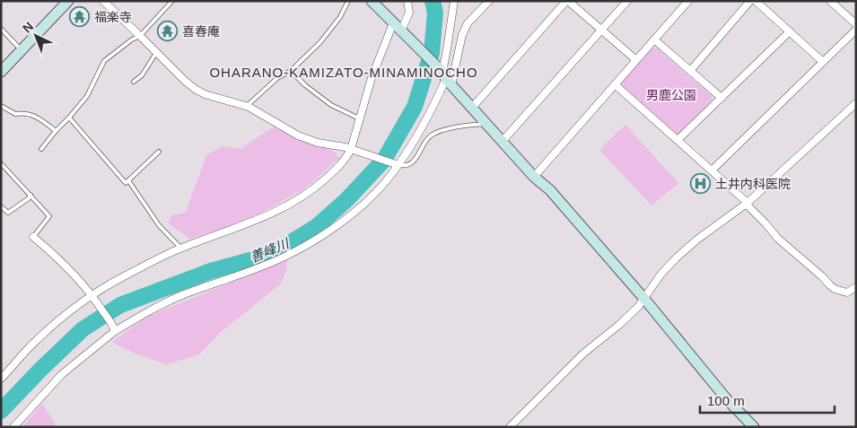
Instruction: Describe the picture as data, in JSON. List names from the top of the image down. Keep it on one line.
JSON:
{"districts":["OHARANO-KAMIZATO-MINAMINOCHO"],"water":["善峰川"],"parks":["男鹿公園"],"places":{"temple":["福楽寺","喜春庵"],"hospital":["土井内科医院"]},"scale_bar":"100 m","north":"top left"}
